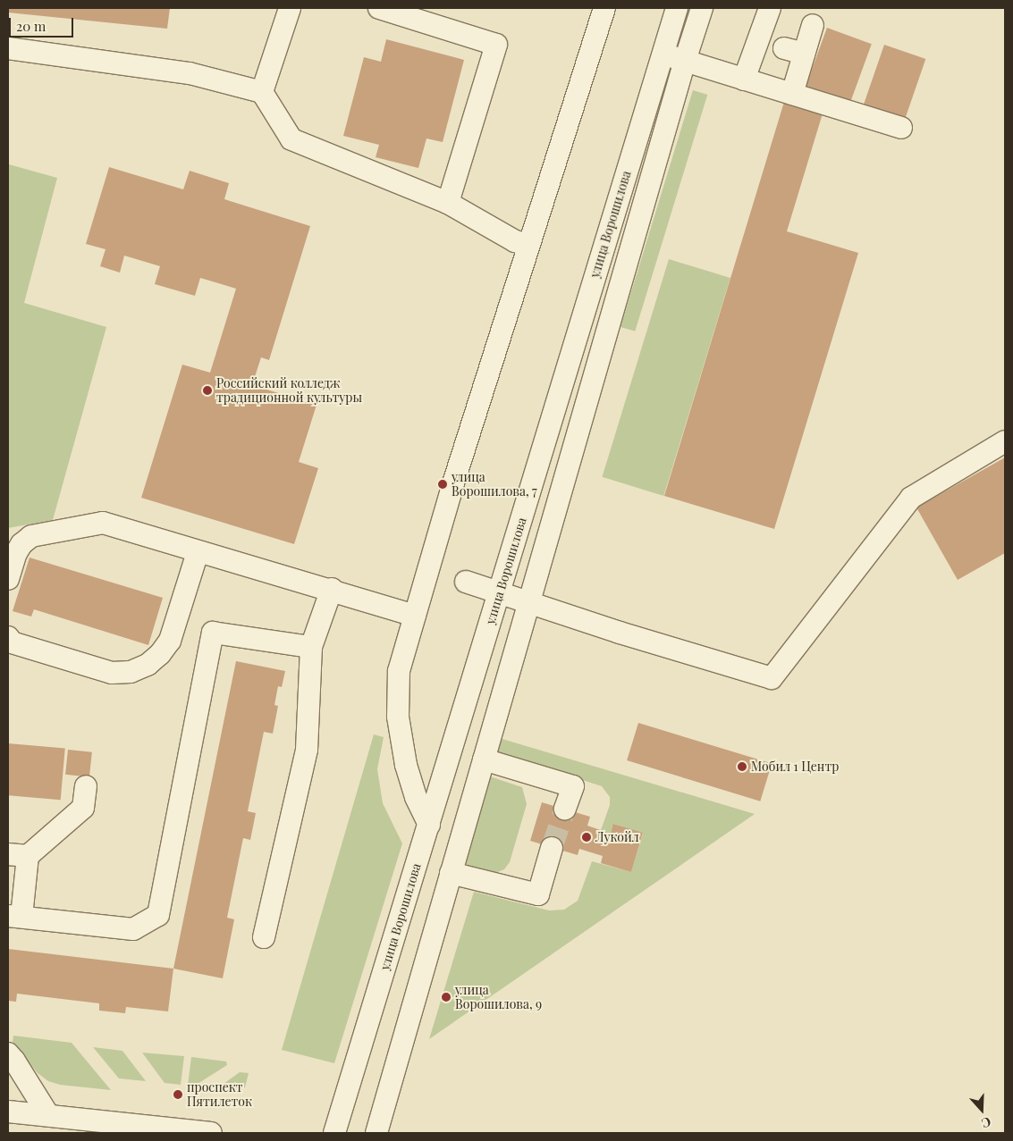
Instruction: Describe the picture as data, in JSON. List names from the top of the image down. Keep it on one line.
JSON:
{"streets":{"street":["улица Ворошилова"]},"places":["Российский колледж традиционной культуры","улица Ворошилова, 7","Мобил 1 Центр","Лукойл","улица Ворошилова, 9","проспект Пятилеток"],"scale_bar":"20 m","north":"bottom"}
